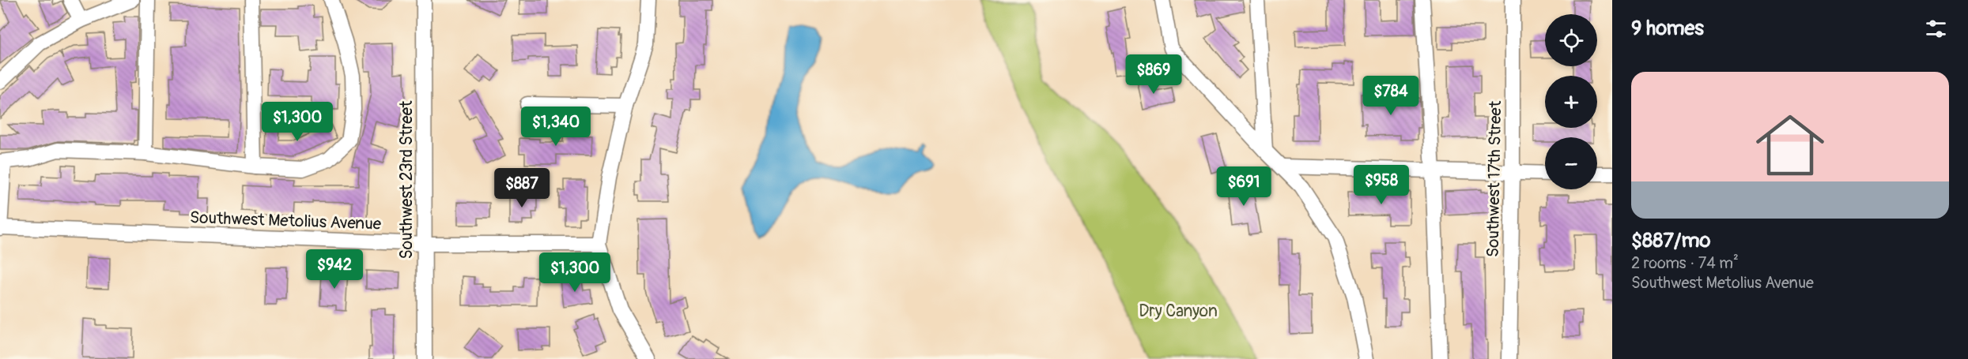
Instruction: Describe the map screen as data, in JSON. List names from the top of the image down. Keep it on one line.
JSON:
{"streets":{"street":["Southwest 17th Street","Southwest 23rd Street","Southwest Metolius Avenue"]},"crossings":[["Southwest 23rd Street","Southwest Metolius Avenue"]],"parks":["Dry Canyon"],"page":{"heading":"9 homes","map_buttons":["+","−"],"price":["$869","$784","$1,300","$1,340","$958","$691","$887","$942","$1,300"],"list":[{"name":"$887/mo","note":"2 rooms · 74 m² · Southwest Metolius Avenue"}]}}
